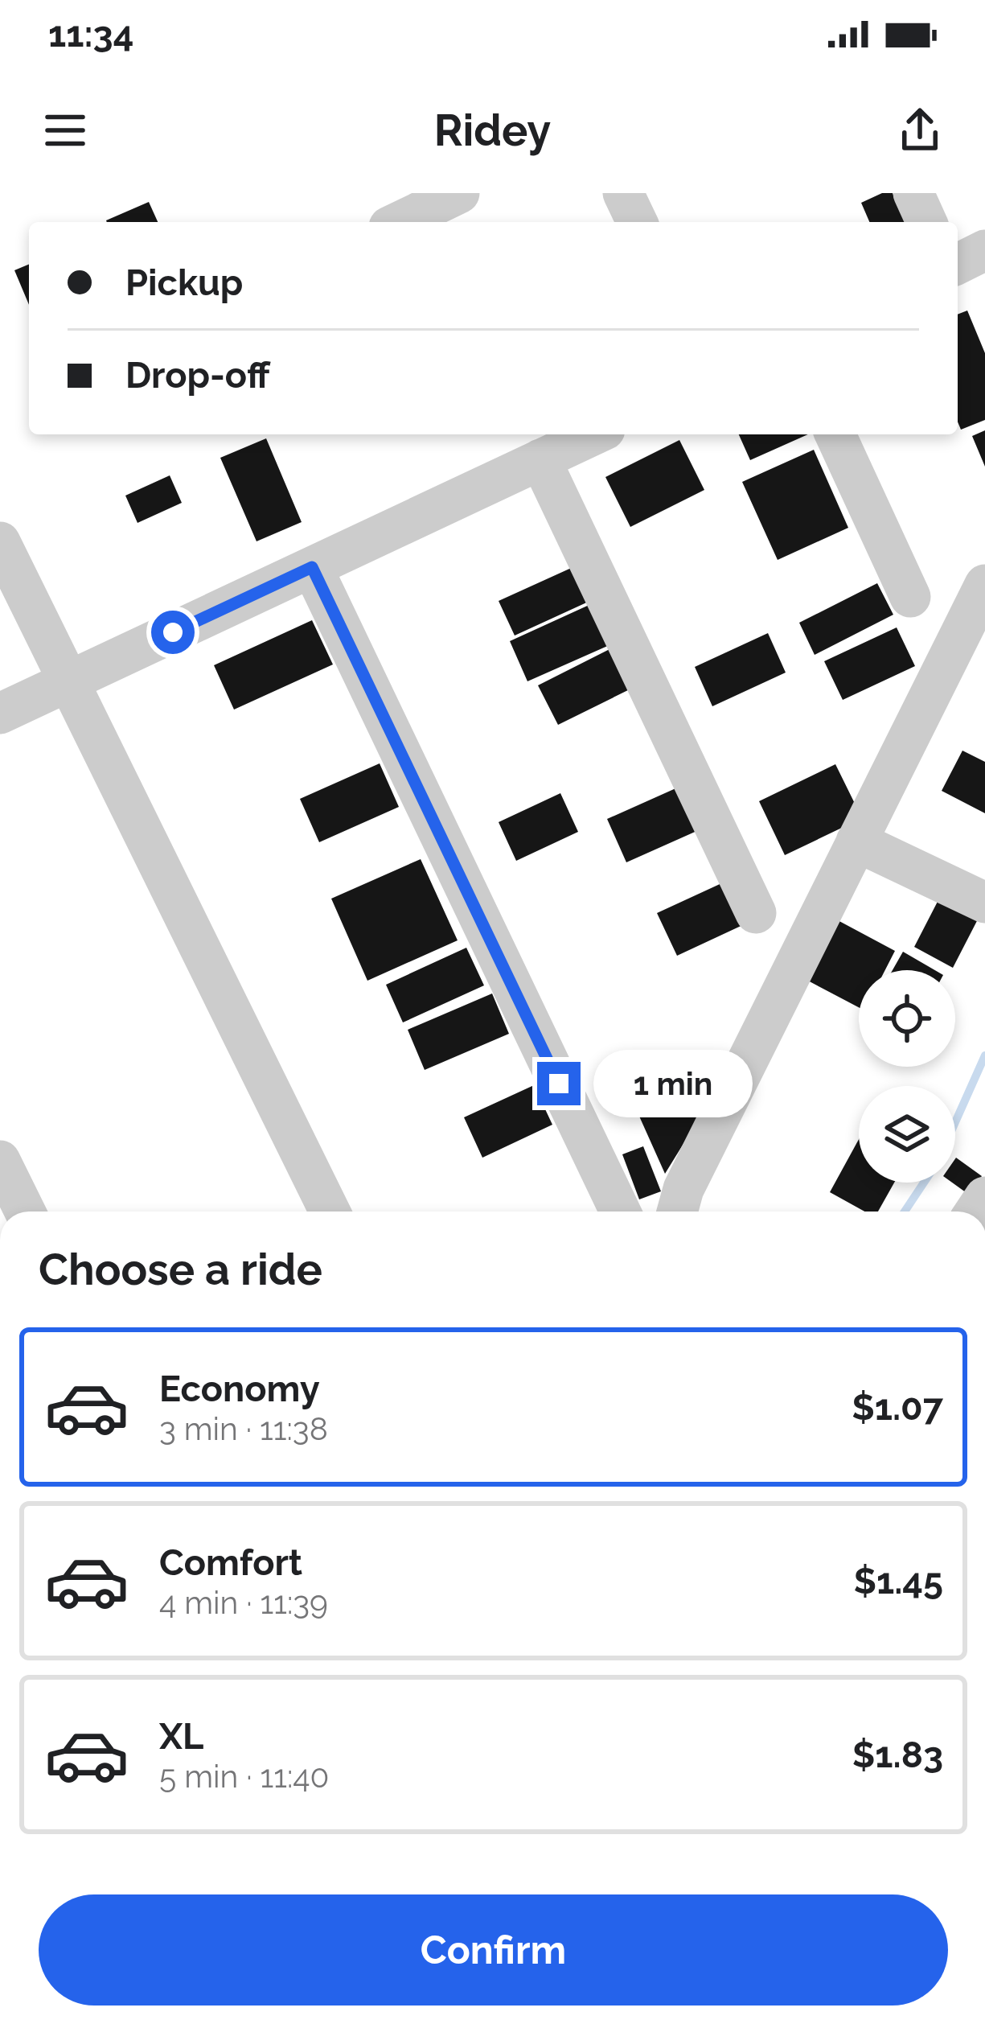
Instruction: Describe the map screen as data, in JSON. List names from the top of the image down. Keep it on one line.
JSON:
{"page":{"status":"11:34","header":"Ridey","banner":["Pickup","Drop-off"],"bubble":"1 min","heading":"Choose a ride","list":[{"name":"Economy","note":"3 min · 11:38","value":"$1.07"},{"name":"Comfort","note":"4 min · 11:39","value":"$1.45"},{"name":"XL","note":"5 min · 11:40","value":"$1.83"}],"buttons":"Confirm"}}
